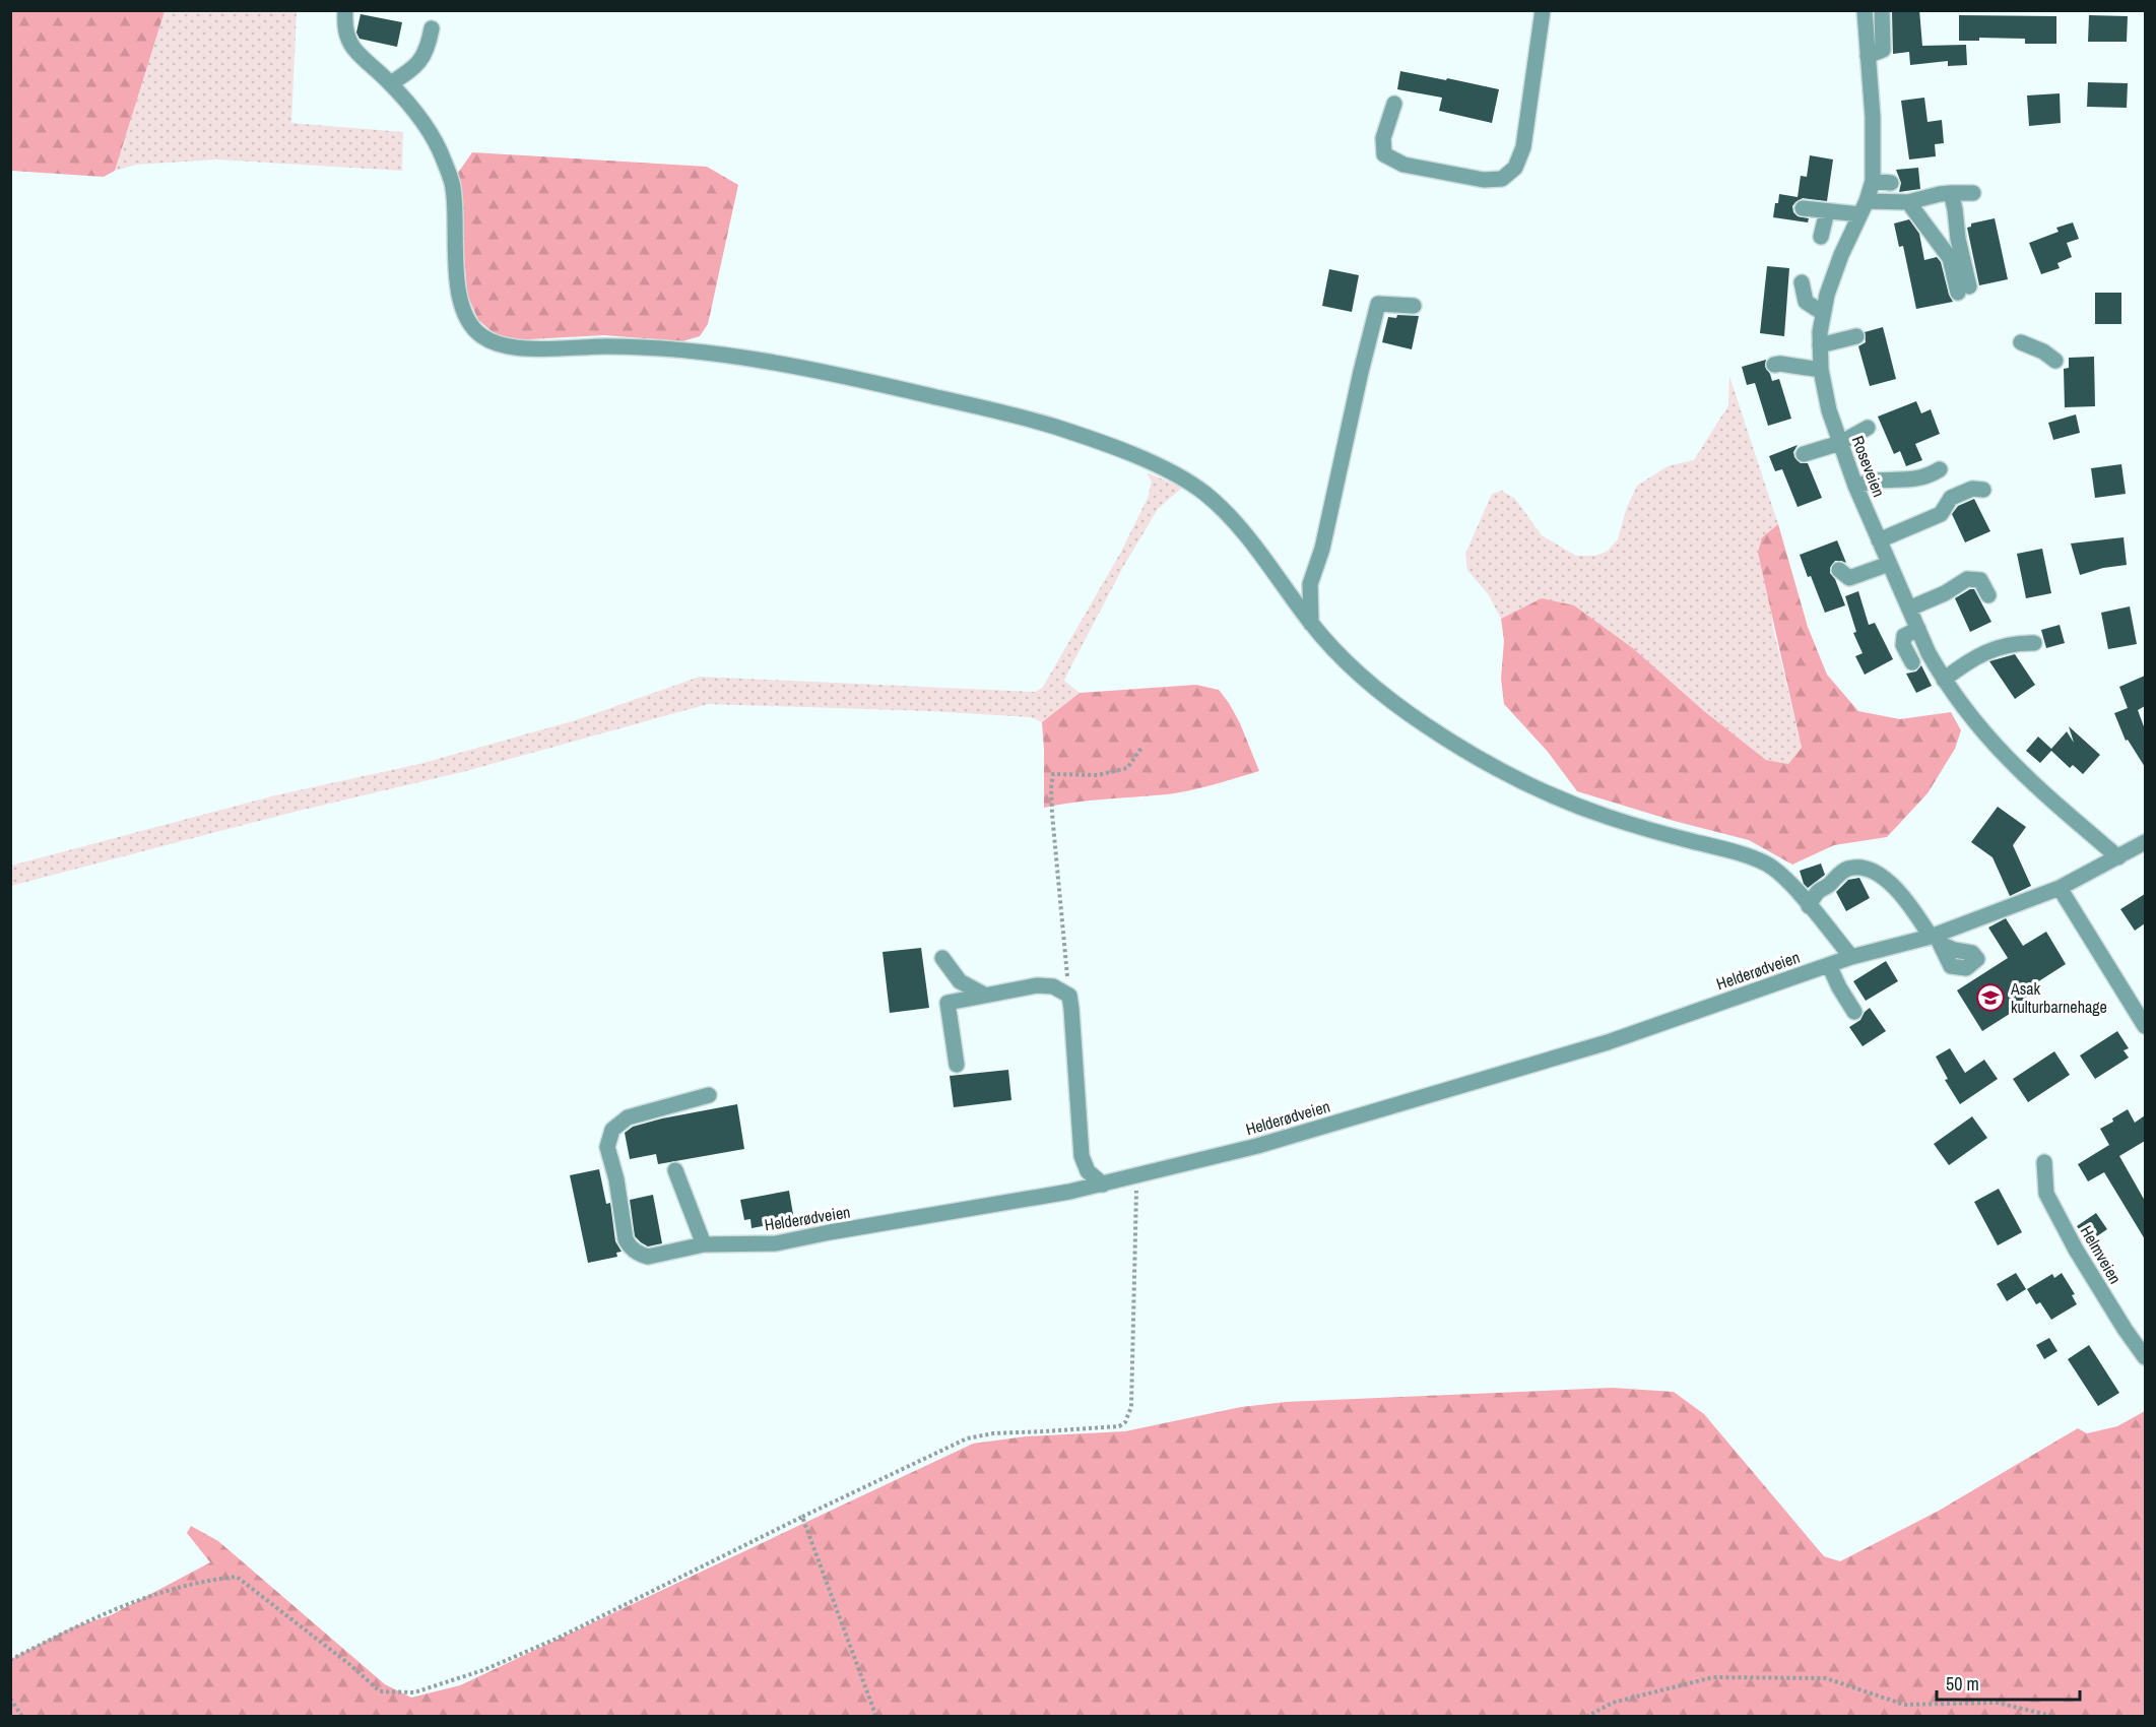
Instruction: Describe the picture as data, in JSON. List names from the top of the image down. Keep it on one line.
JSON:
{"streets":{"street":["Roseveien","Helderødveien","Helmveien"]},"crossings":[["Roseveien","Helderødveien"]],"places":{"school or university":["Asak kulturbarnehage"]},"scale_bar":"50 m"}
